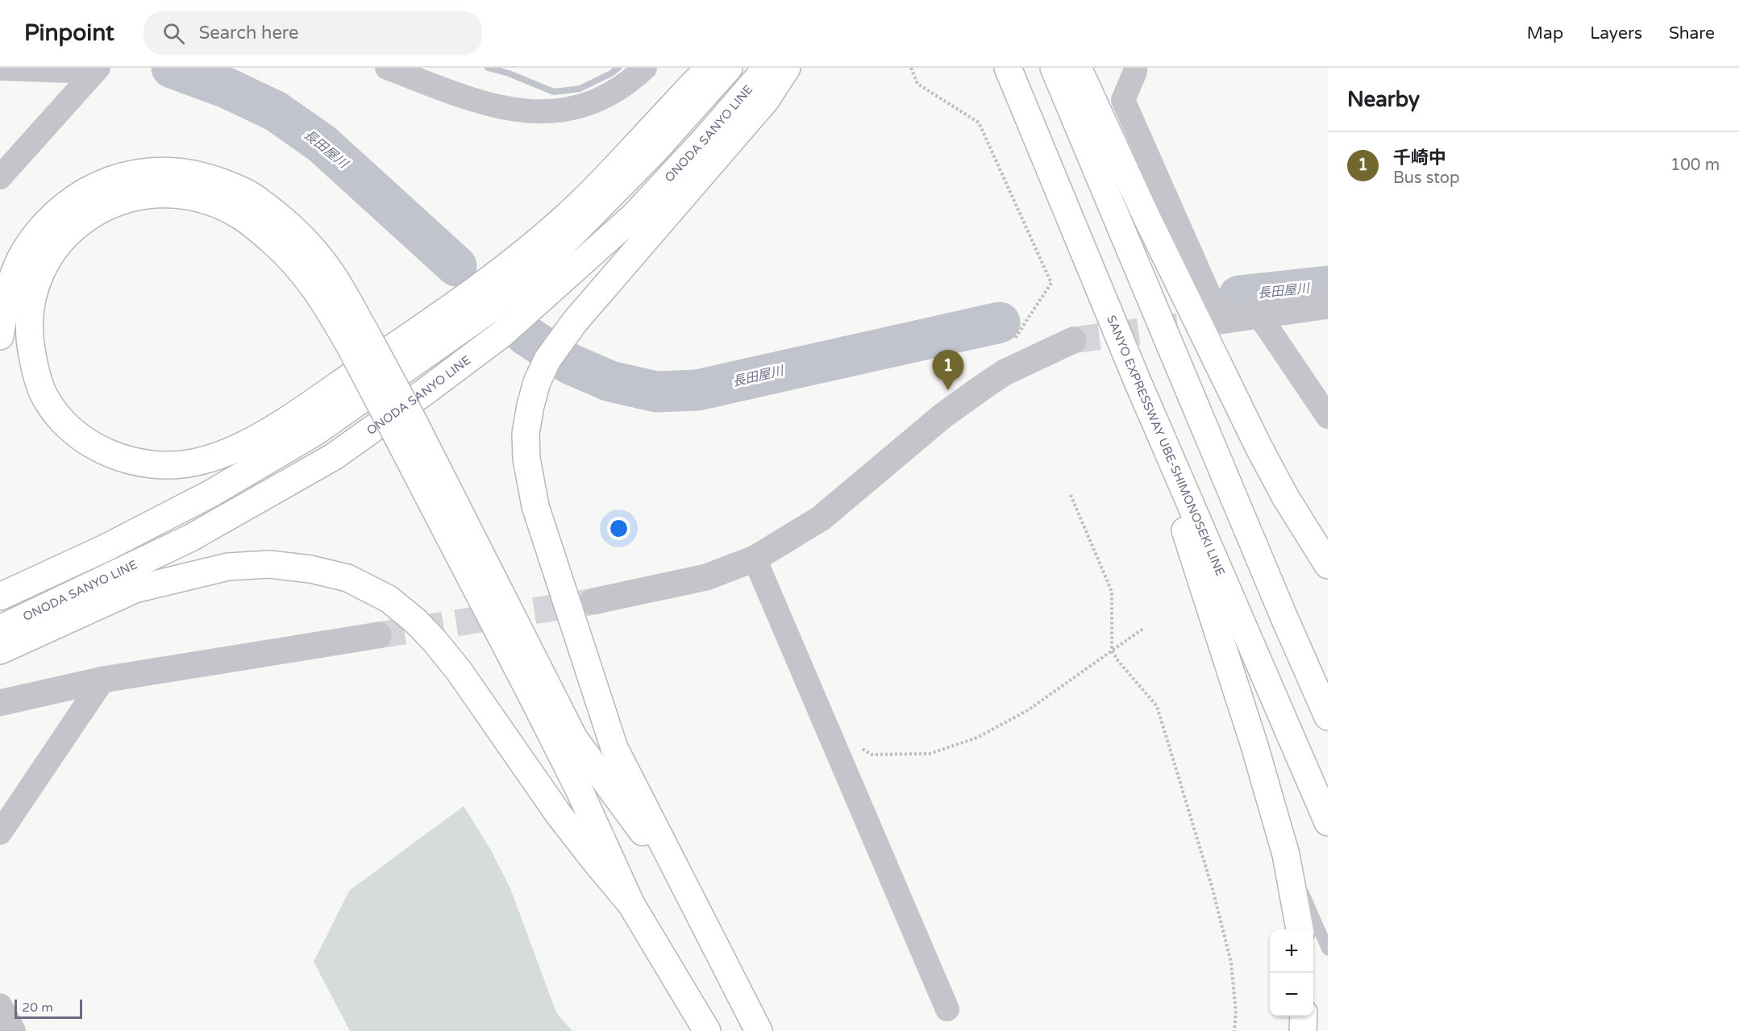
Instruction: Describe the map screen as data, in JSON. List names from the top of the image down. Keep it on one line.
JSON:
{"streets":{"main road":["ONODA SANYO LINE","SANYO EXPRESSWAY UBE-SHIMONOSEKI LINE"]},"water":["長田屋川"],"scale_bar":"20 m","page":{"header":"Pinpoint","search":"Search here","nav":["Map","Layers","Share"],"heading":"Nearby","list":[{"mark":"1","name":"千崎中","note":"Bus stop","value":"100 m"}],"pins":"1","map_buttons":["+","−"],"scale":"20 m"}}
